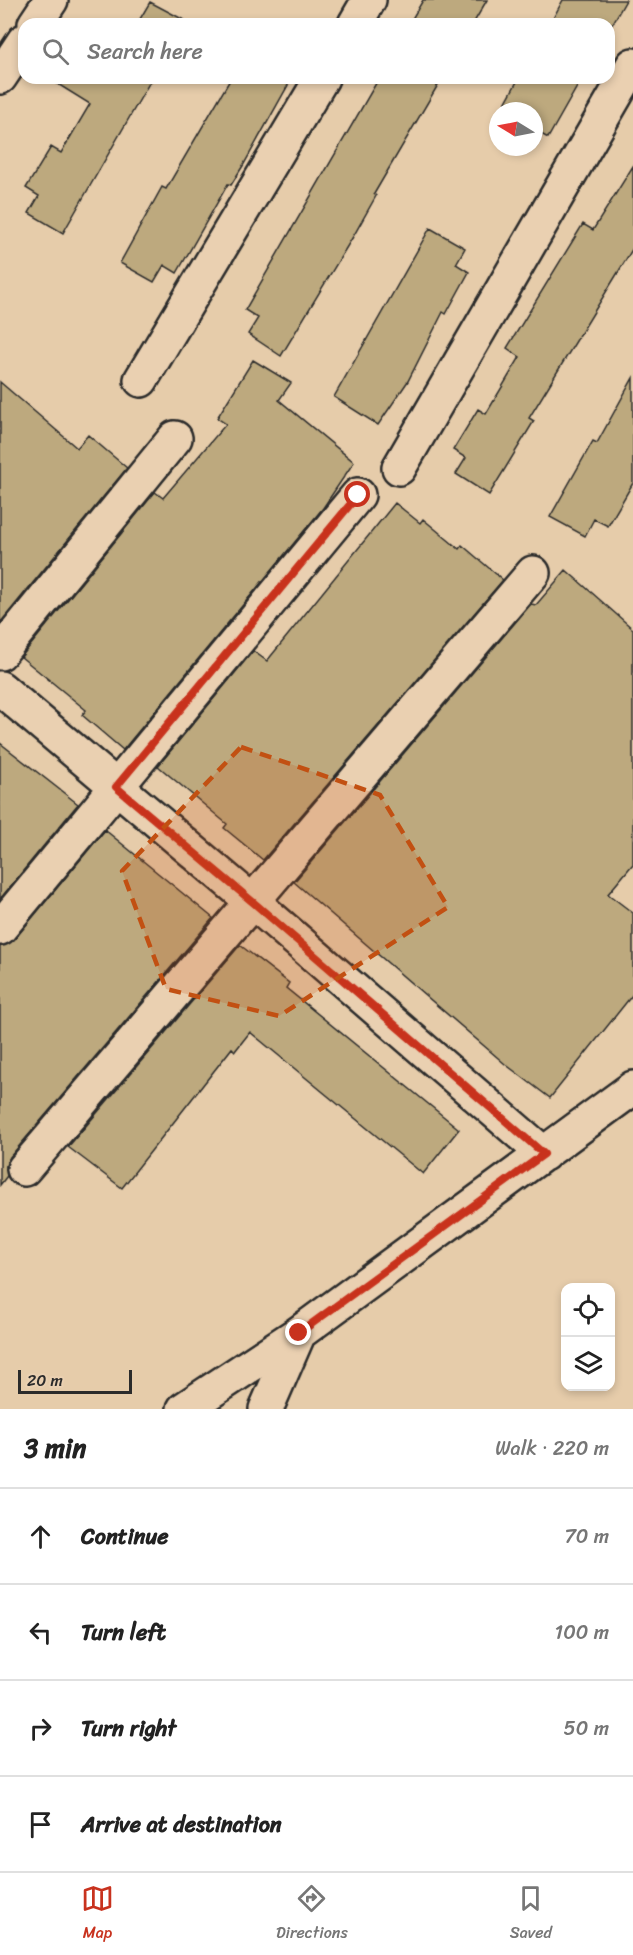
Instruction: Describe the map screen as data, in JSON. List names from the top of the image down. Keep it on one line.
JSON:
{"scale_bar":"20 m","north":"left","page":{"search":"Search here","scale":"20 m","heading":["3 min","Walk · 220 m"],"list":[["Continue","70 m"],["Turn left","100 m"],["Turn right","50 m"],"Arrive at destination"],"nav":["Map","Directions","Saved"]}}
